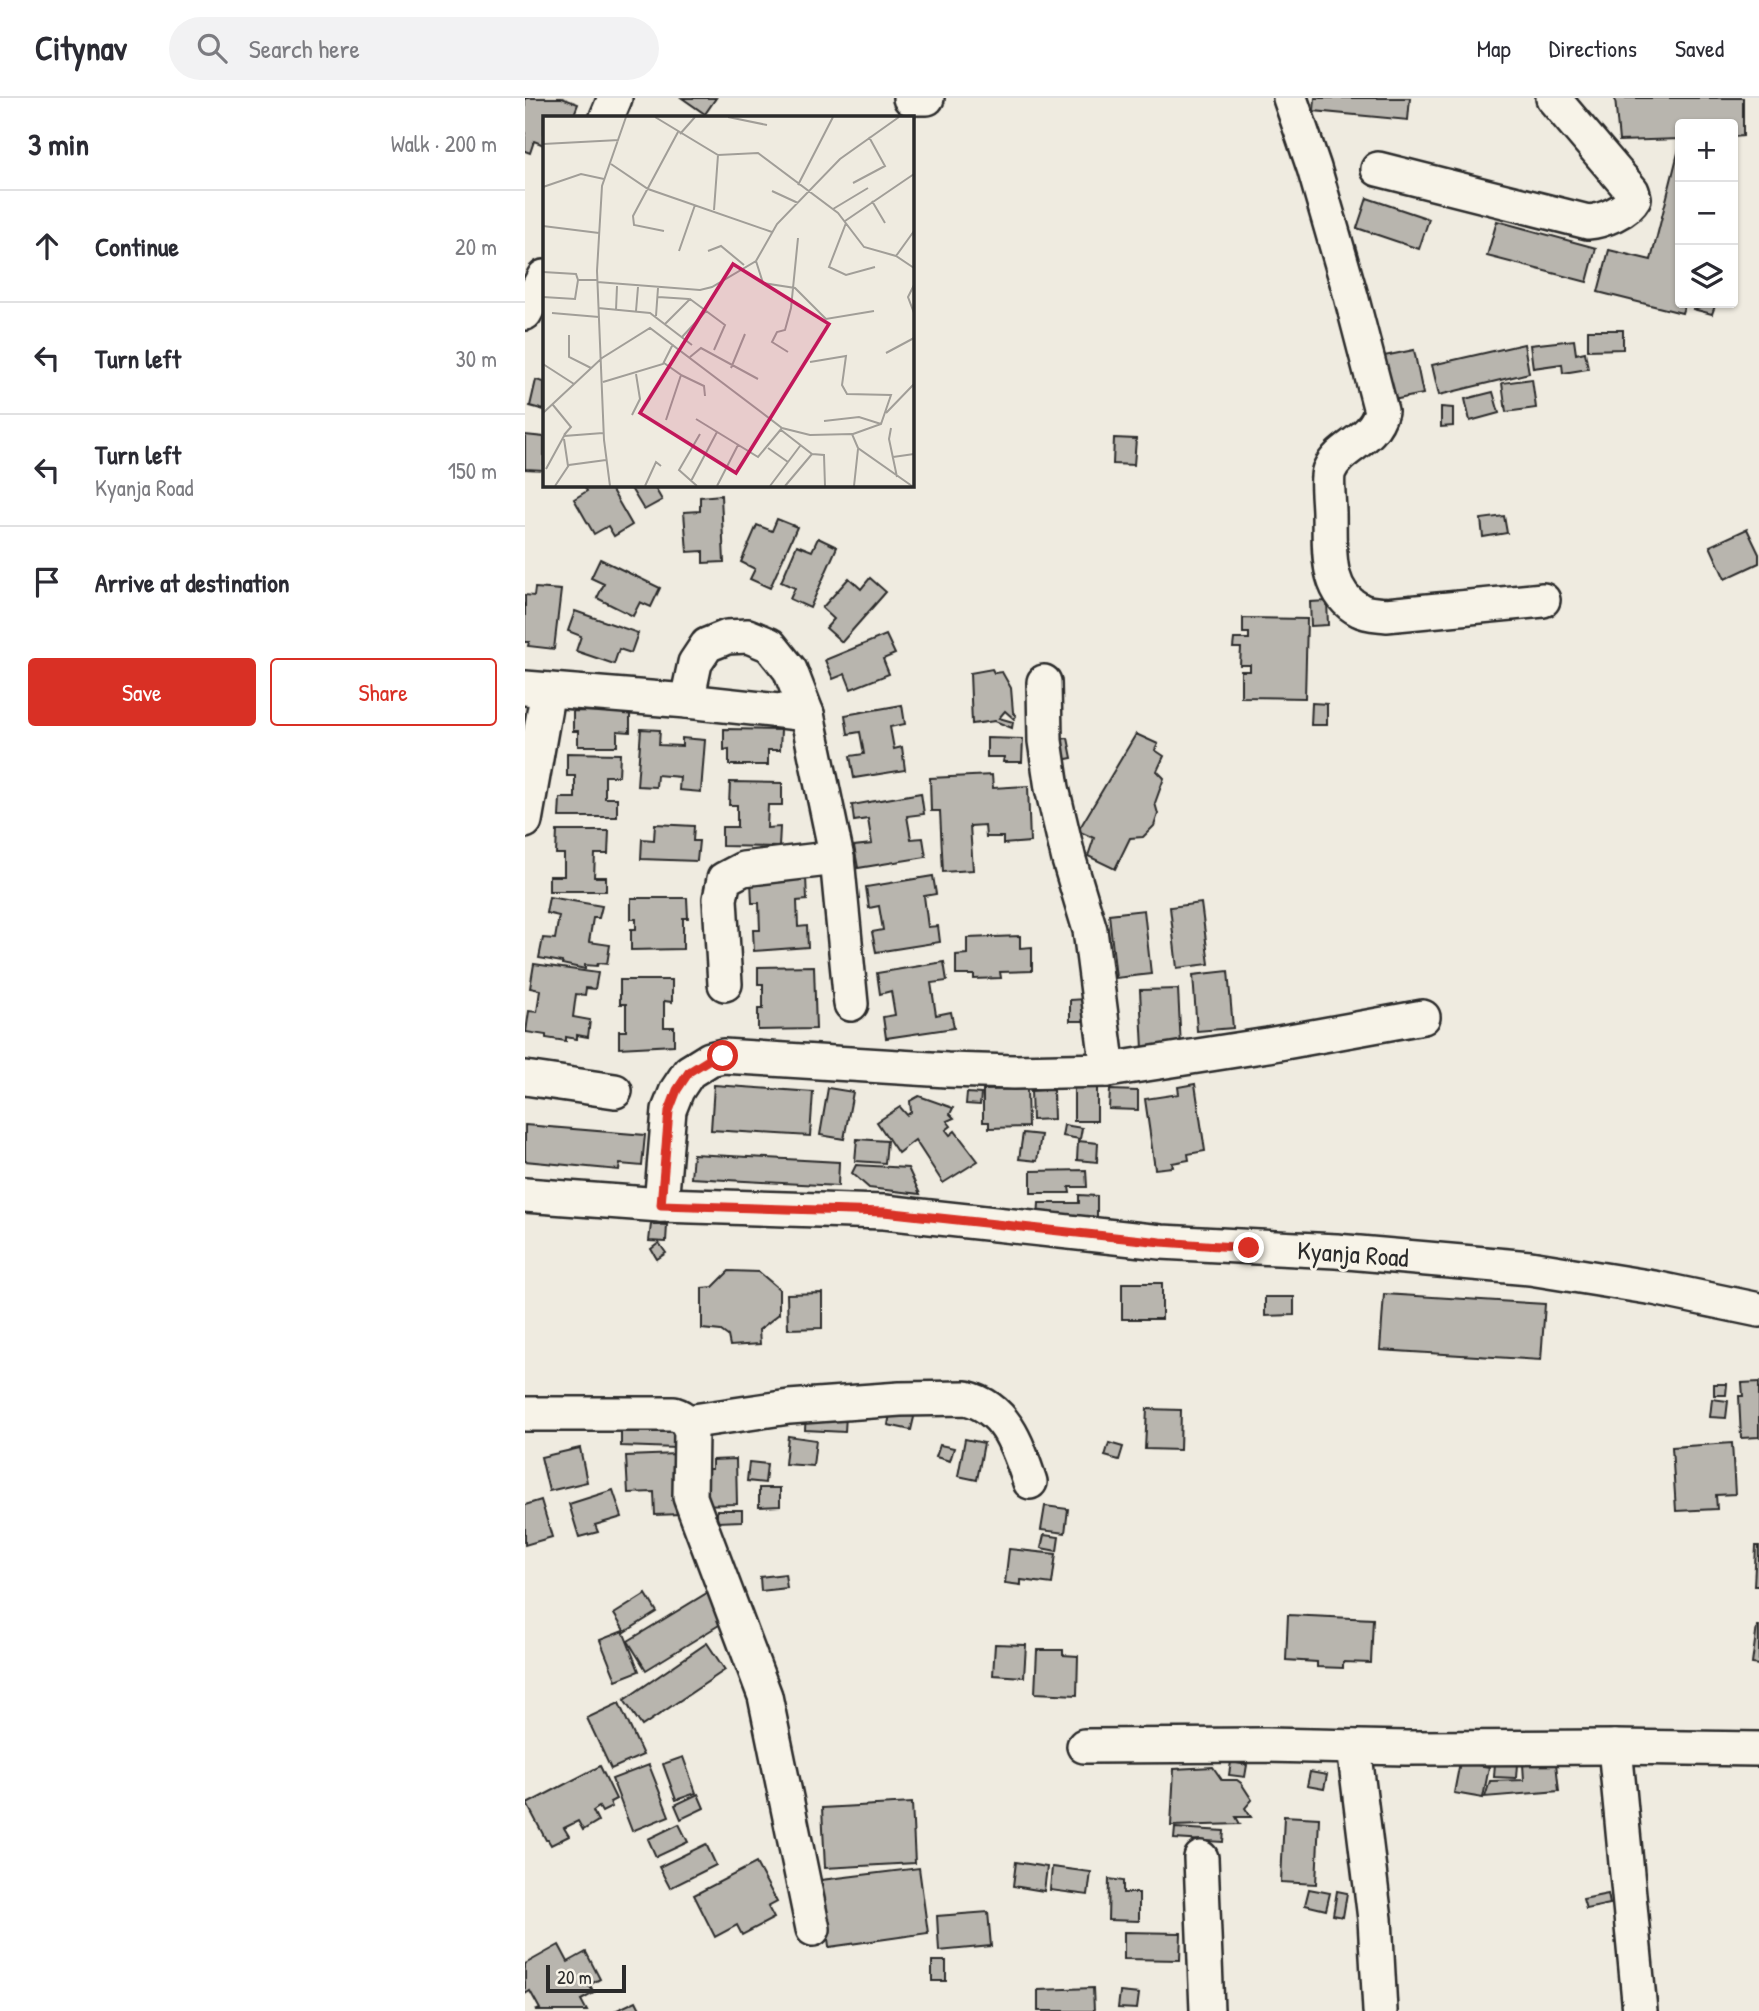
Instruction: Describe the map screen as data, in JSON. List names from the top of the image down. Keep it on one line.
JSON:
{"streets":{"street":["Kyanja Road"]},"scale_bar":"20 m","page":{"header":"Citynav","search":"Search here","nav":["Map","Directions","Saved"],"heading":["3 min","Walk · 200 m"],"map_buttons":["+","−"],"list":[["Continue","20 m"],["Turn left","30 m"],["Turn left","Kyanja Road","150 m"],"Arrive at destination"],"buttons":["Save","Share"],"scale":"20 m"}}
